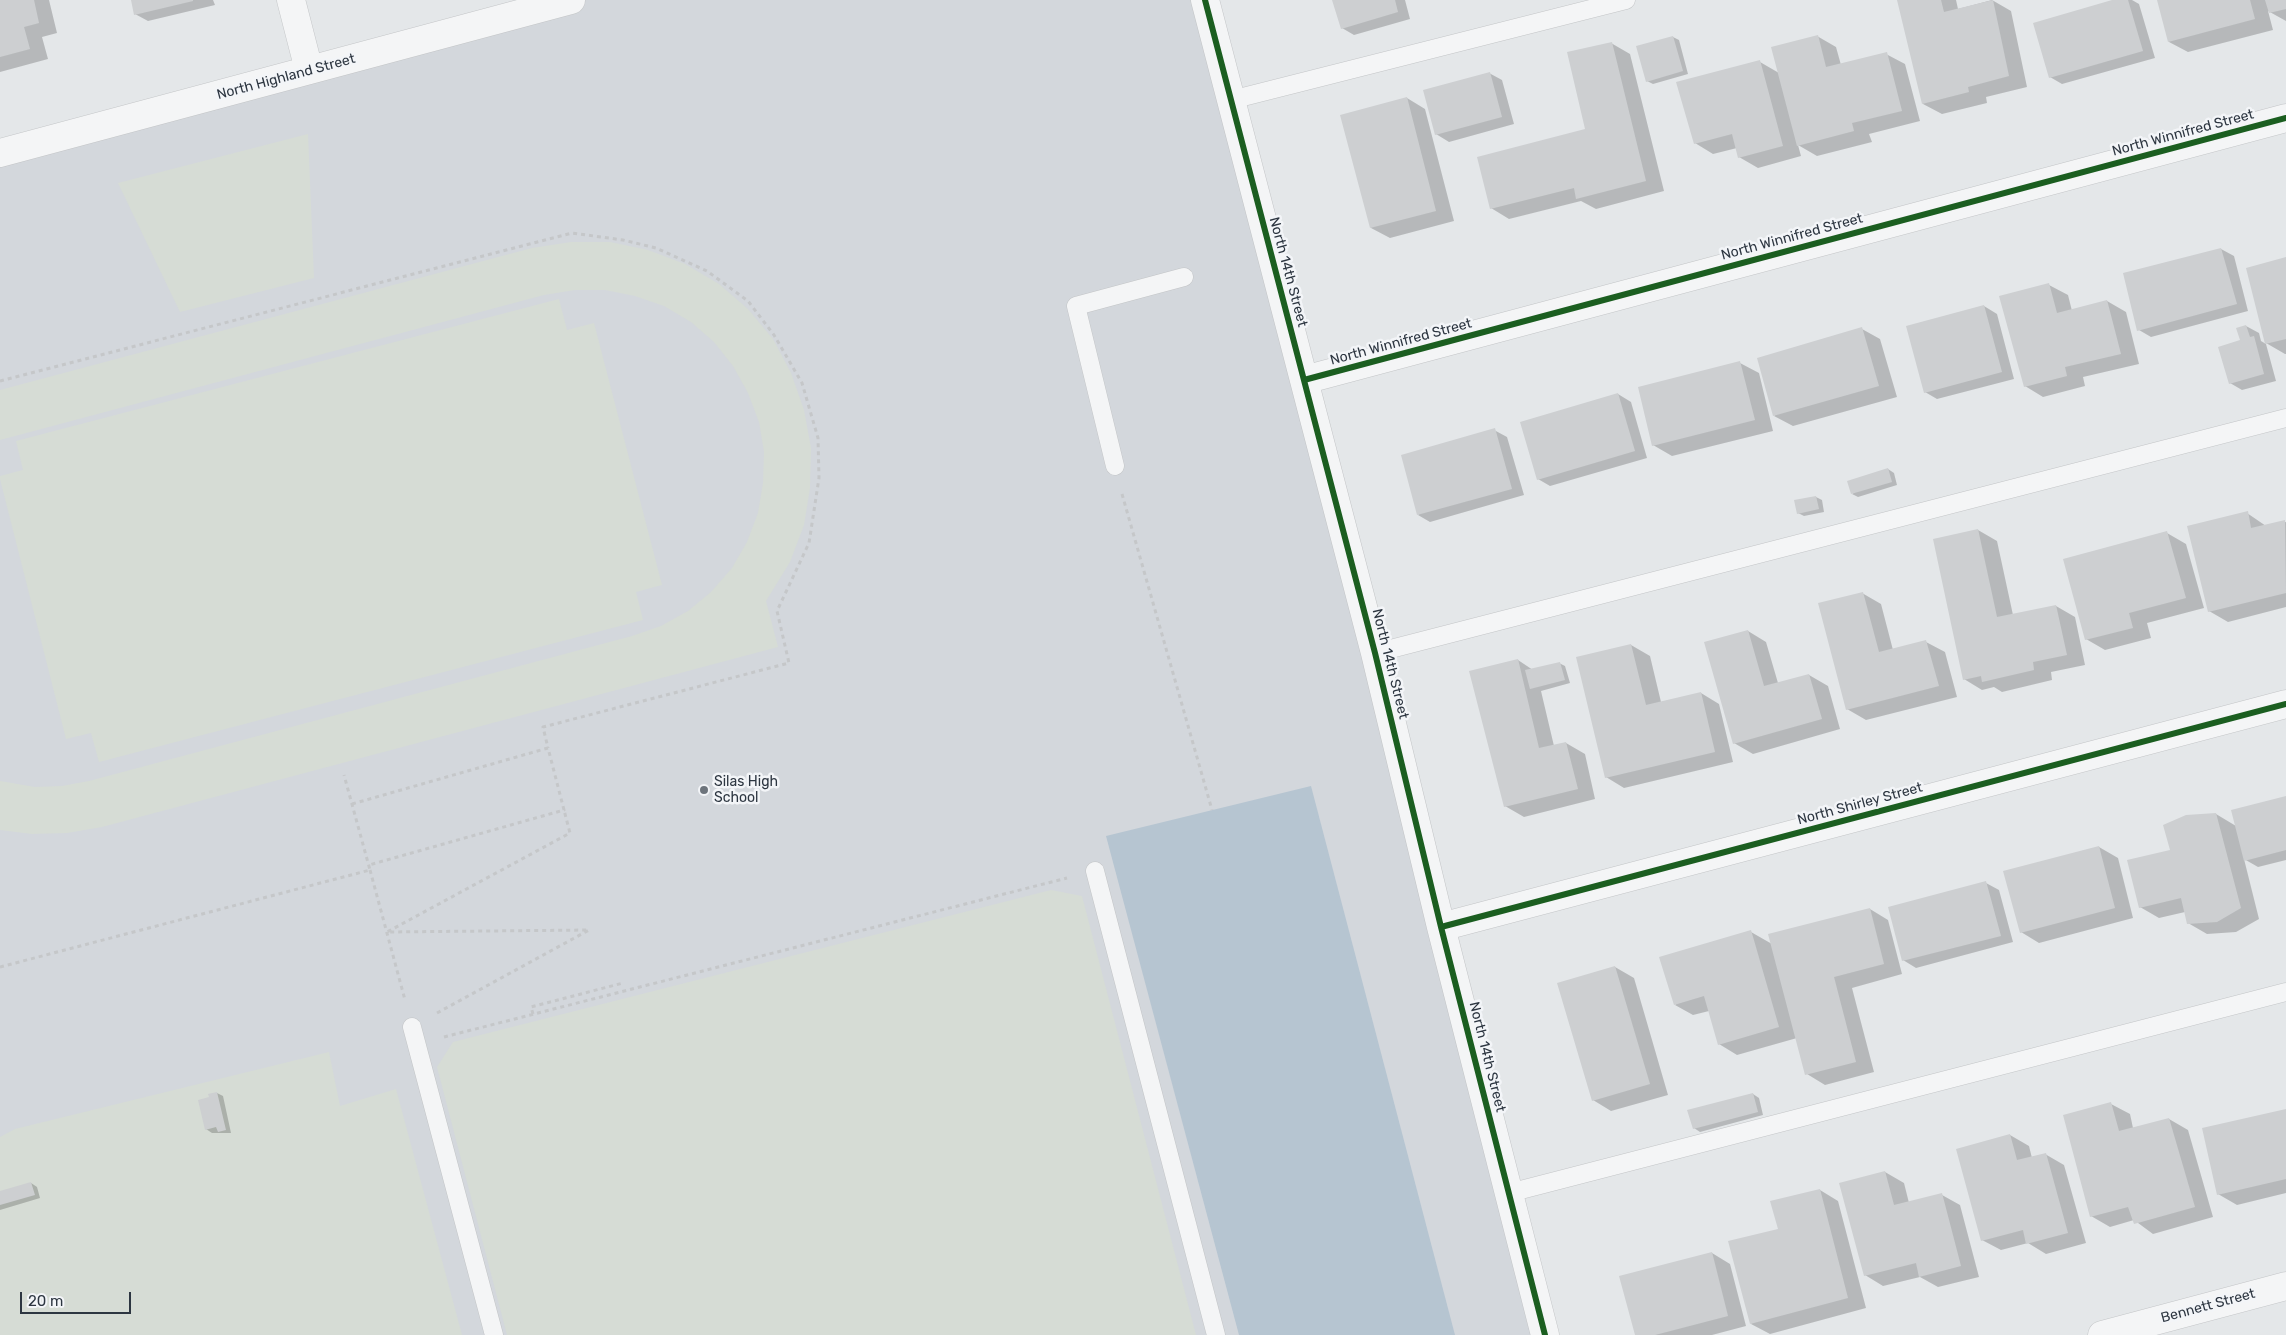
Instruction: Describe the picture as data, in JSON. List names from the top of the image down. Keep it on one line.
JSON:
{"streets":{"street":["North Highland Street","North Winnifred Street","North 14th Street","North Shirley Street","Bennett Street"]},"crossings":[["North Winnifred Street","North 14th Street"],["North 14th Street","North Shirley Street"]],"places":["Silas High School"],"scale_bar":"20 m"}
